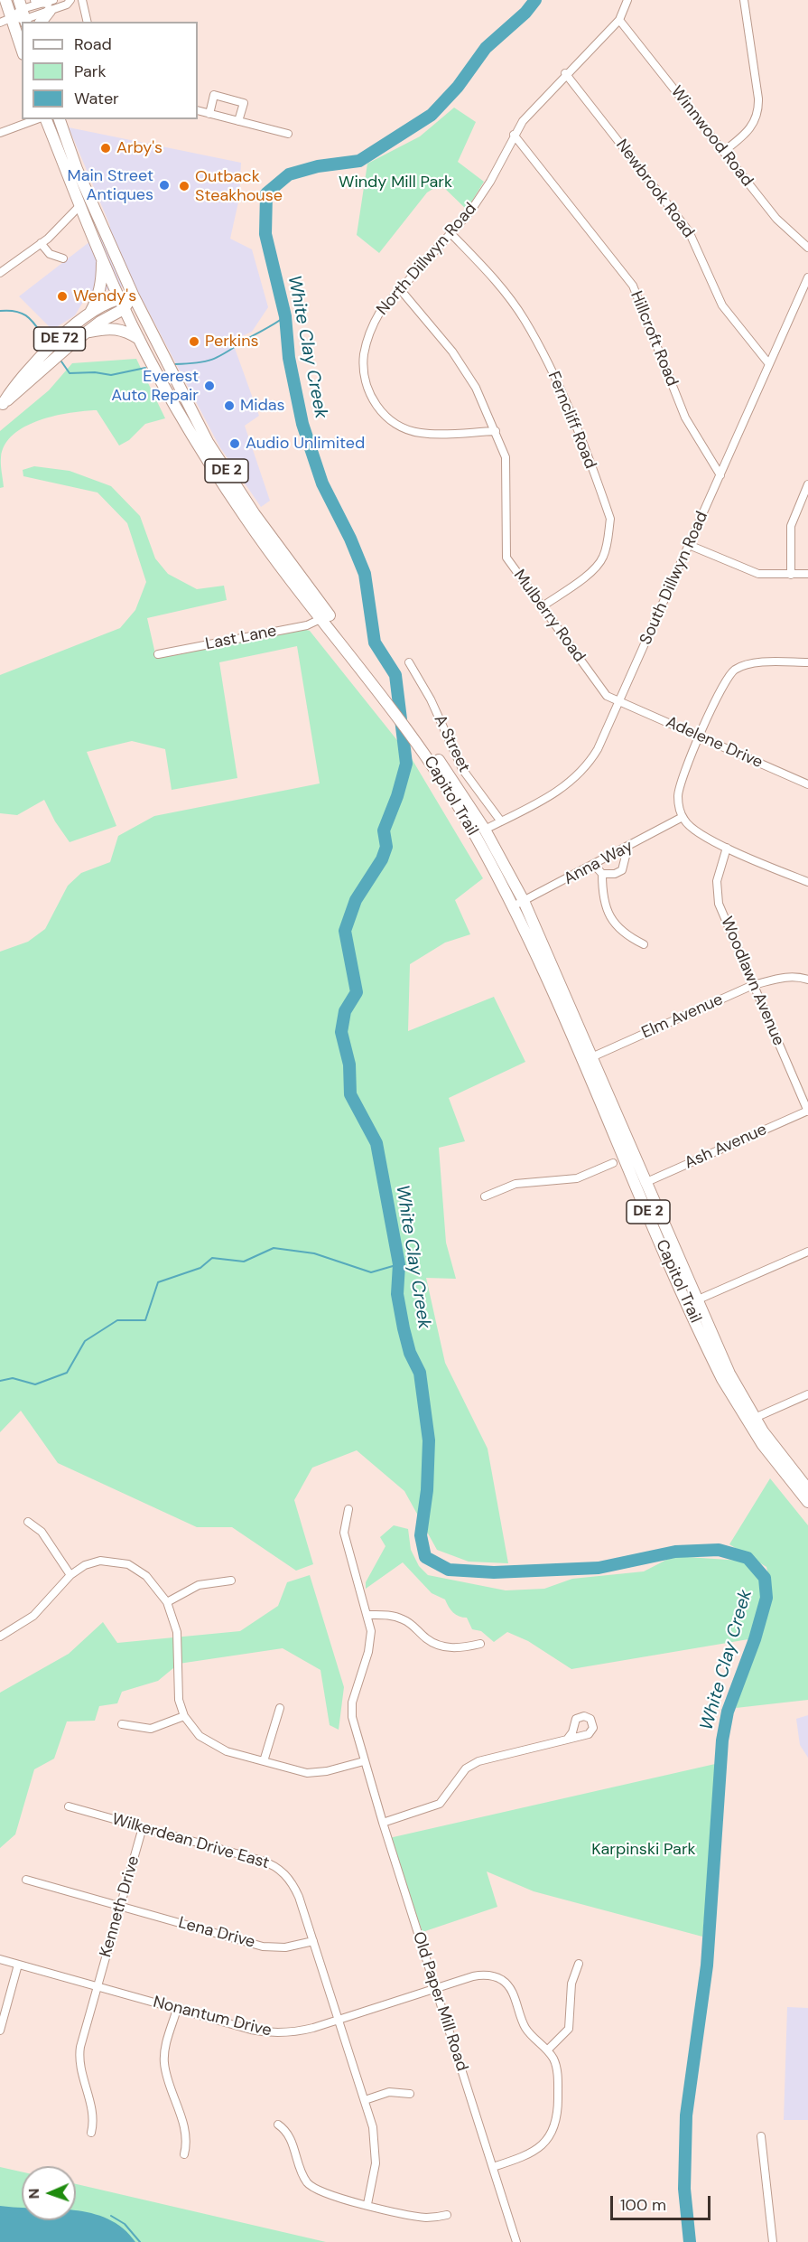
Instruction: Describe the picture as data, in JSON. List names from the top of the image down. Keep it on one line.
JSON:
{"streets":{"main road":["DE 72","DE 2","Capitol Trail"],"street":["Winnwood Road","Newbrook Road","North Dillwyn Road","Hillcroft Road","Ferncliff Road","South Dillwyn Road","Mulberry Road","Last Lane","Adelene Drive","A Street","Anna Way","Woodlawn Avenue","Elm Avenue","Ash Avenue","Wilkerdean Drive East","Kenneth Drive","Lena Drive","Old Paper Mill Road","Nonantum Drive"]},"crossings":[["Winnwood Road","North Dillwyn Road"],["Newbrook Road","North Dillwyn Road"],["Newbrook Road","South Dillwyn Road"],["North Dillwyn Road","Hillcroft Road"],["North Dillwyn Road","Ferncliff Road"],["North Dillwyn Road","Mulberry Road"],["DE 72","Capitol Trail"],["Hillcroft Road","South Dillwyn Road"],["Ferncliff Road","Mulberry Road"],["South Dillwyn Road","Mulberry Road"],["South Dillwyn Road","Adelene Drive"],["South Dillwyn Road","A Street"],["South Dillwyn Road","Capitol Trail"],["Mulberry Road","Adelene Drive"],["Last Lane","Capitol Trail"],["Capitol Trail","Anna Way"],["Capitol Trail","Elm Avenue"],["Capitol Trail","Ash Avenue"],["Woodlawn Avenue","Elm Avenue"],["Woodlawn Avenue","Ash Avenue"],["Wilkerdean Drive East","Kenneth Drive"],["Wilkerdean Drive East","Lena Drive"],["Wilkerdean Drive East","Nonantum Drive"],["Kenneth Drive","Lena Drive"],["Kenneth Drive","Nonantum Drive"],["Old Paper Mill Road","Nonantum Drive"]],"water":["White Clay Creek"],"parks":["Windy Mill Park","Karpinski Park"],"places":["Arby's","Main Street Antiques","Outback Steakhouse","Wendy's","Perkins","Everest Auto Repair","Midas","Audio Unlimited"],"legend":["Road","Park","Water"],"scale_bar":"100 m","north":"left"}
